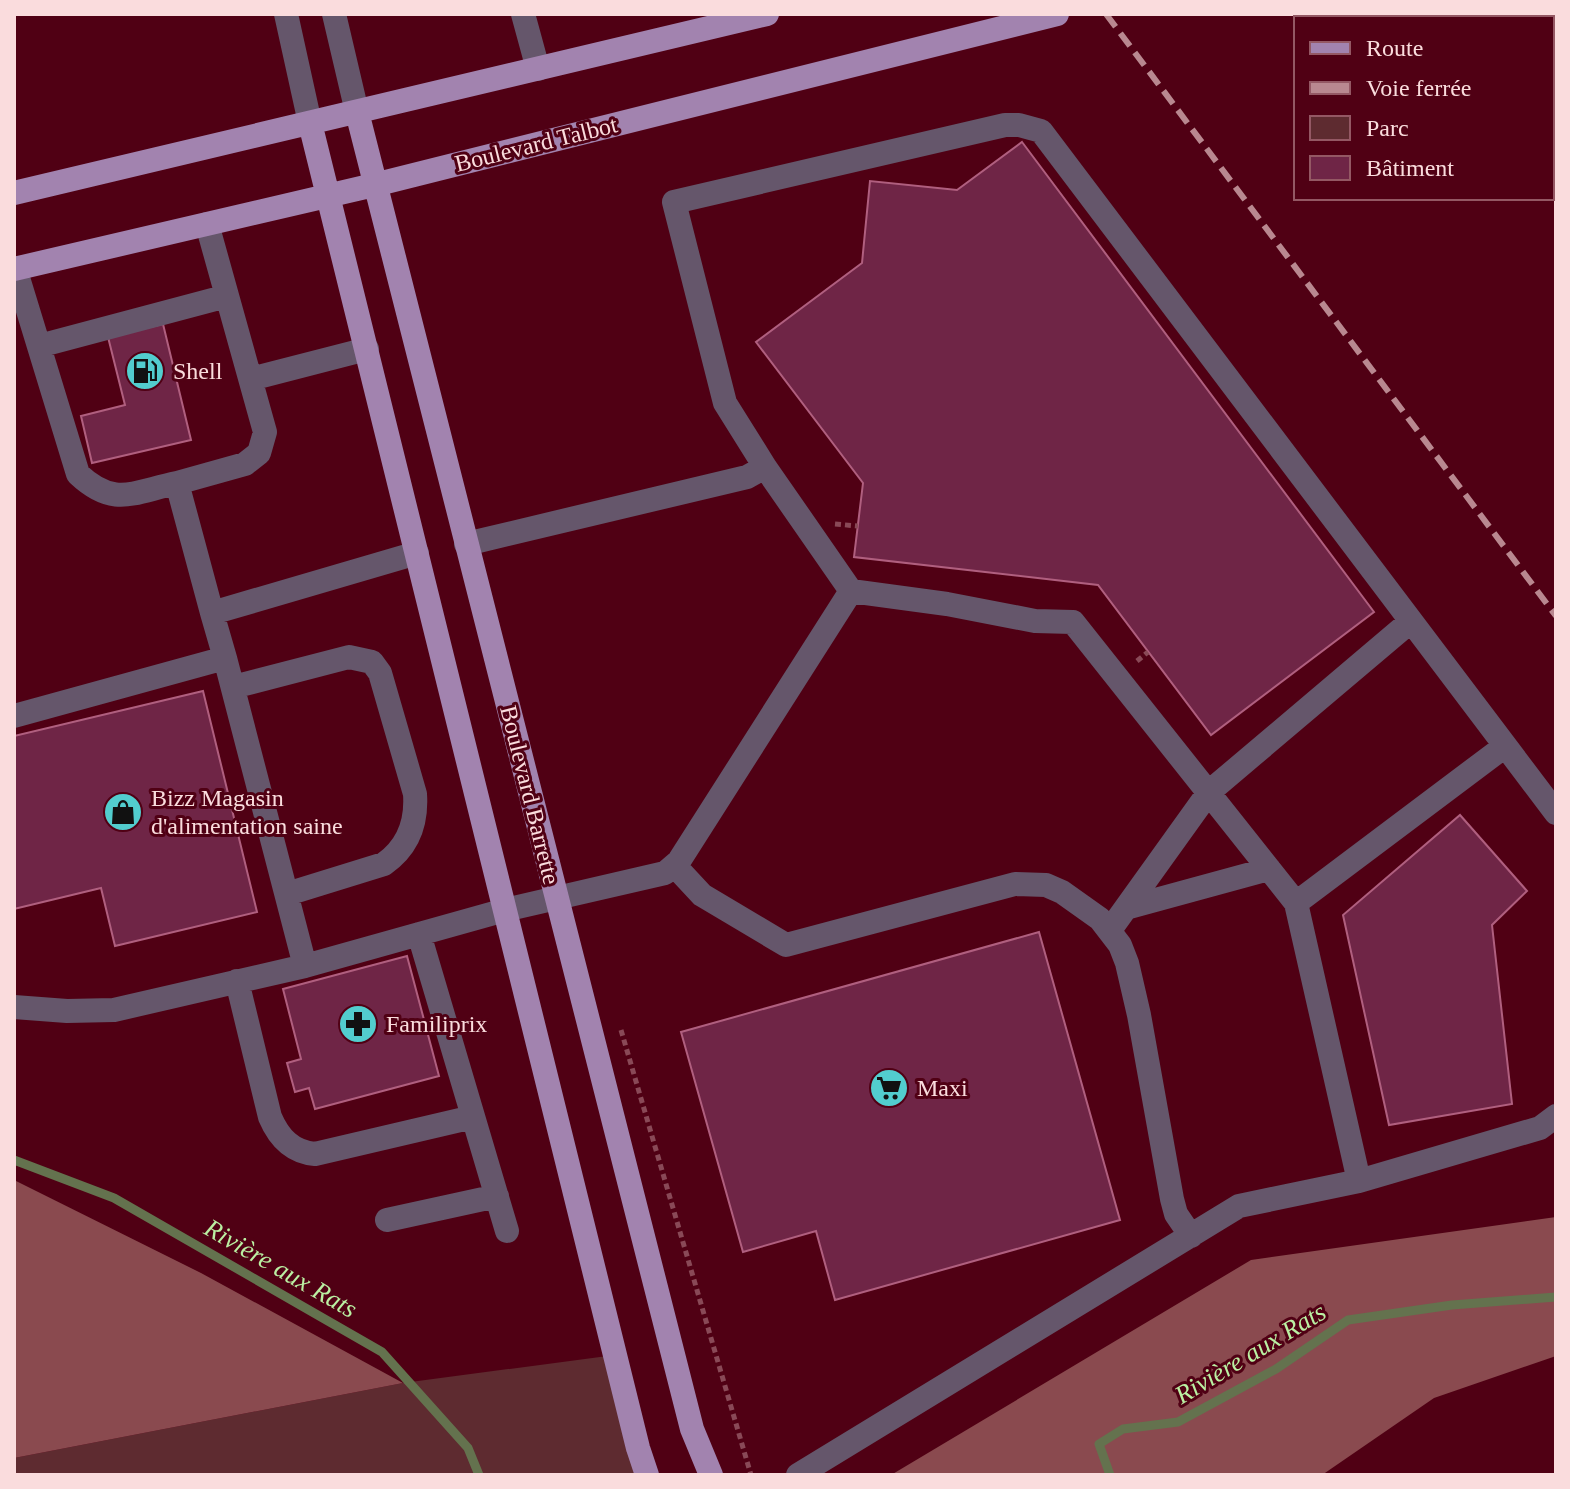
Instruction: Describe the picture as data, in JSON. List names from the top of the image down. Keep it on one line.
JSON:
{"streets":{"main road":["Boulevard Talbot","Boulevard Barrette"]},"crossings":[["Boulevard Talbot","Boulevard Barrette"]],"water":["Rivière aux Rats"],"places":{"fuel station":["Shell"],"shop":["Bizz Magasin d'alimentation saine"],"pharmacy":["Familiprix"],"supermarket":["Maxi"]},"legend":["Route","Voie ferrée","Parc","Bâtiment"]}
